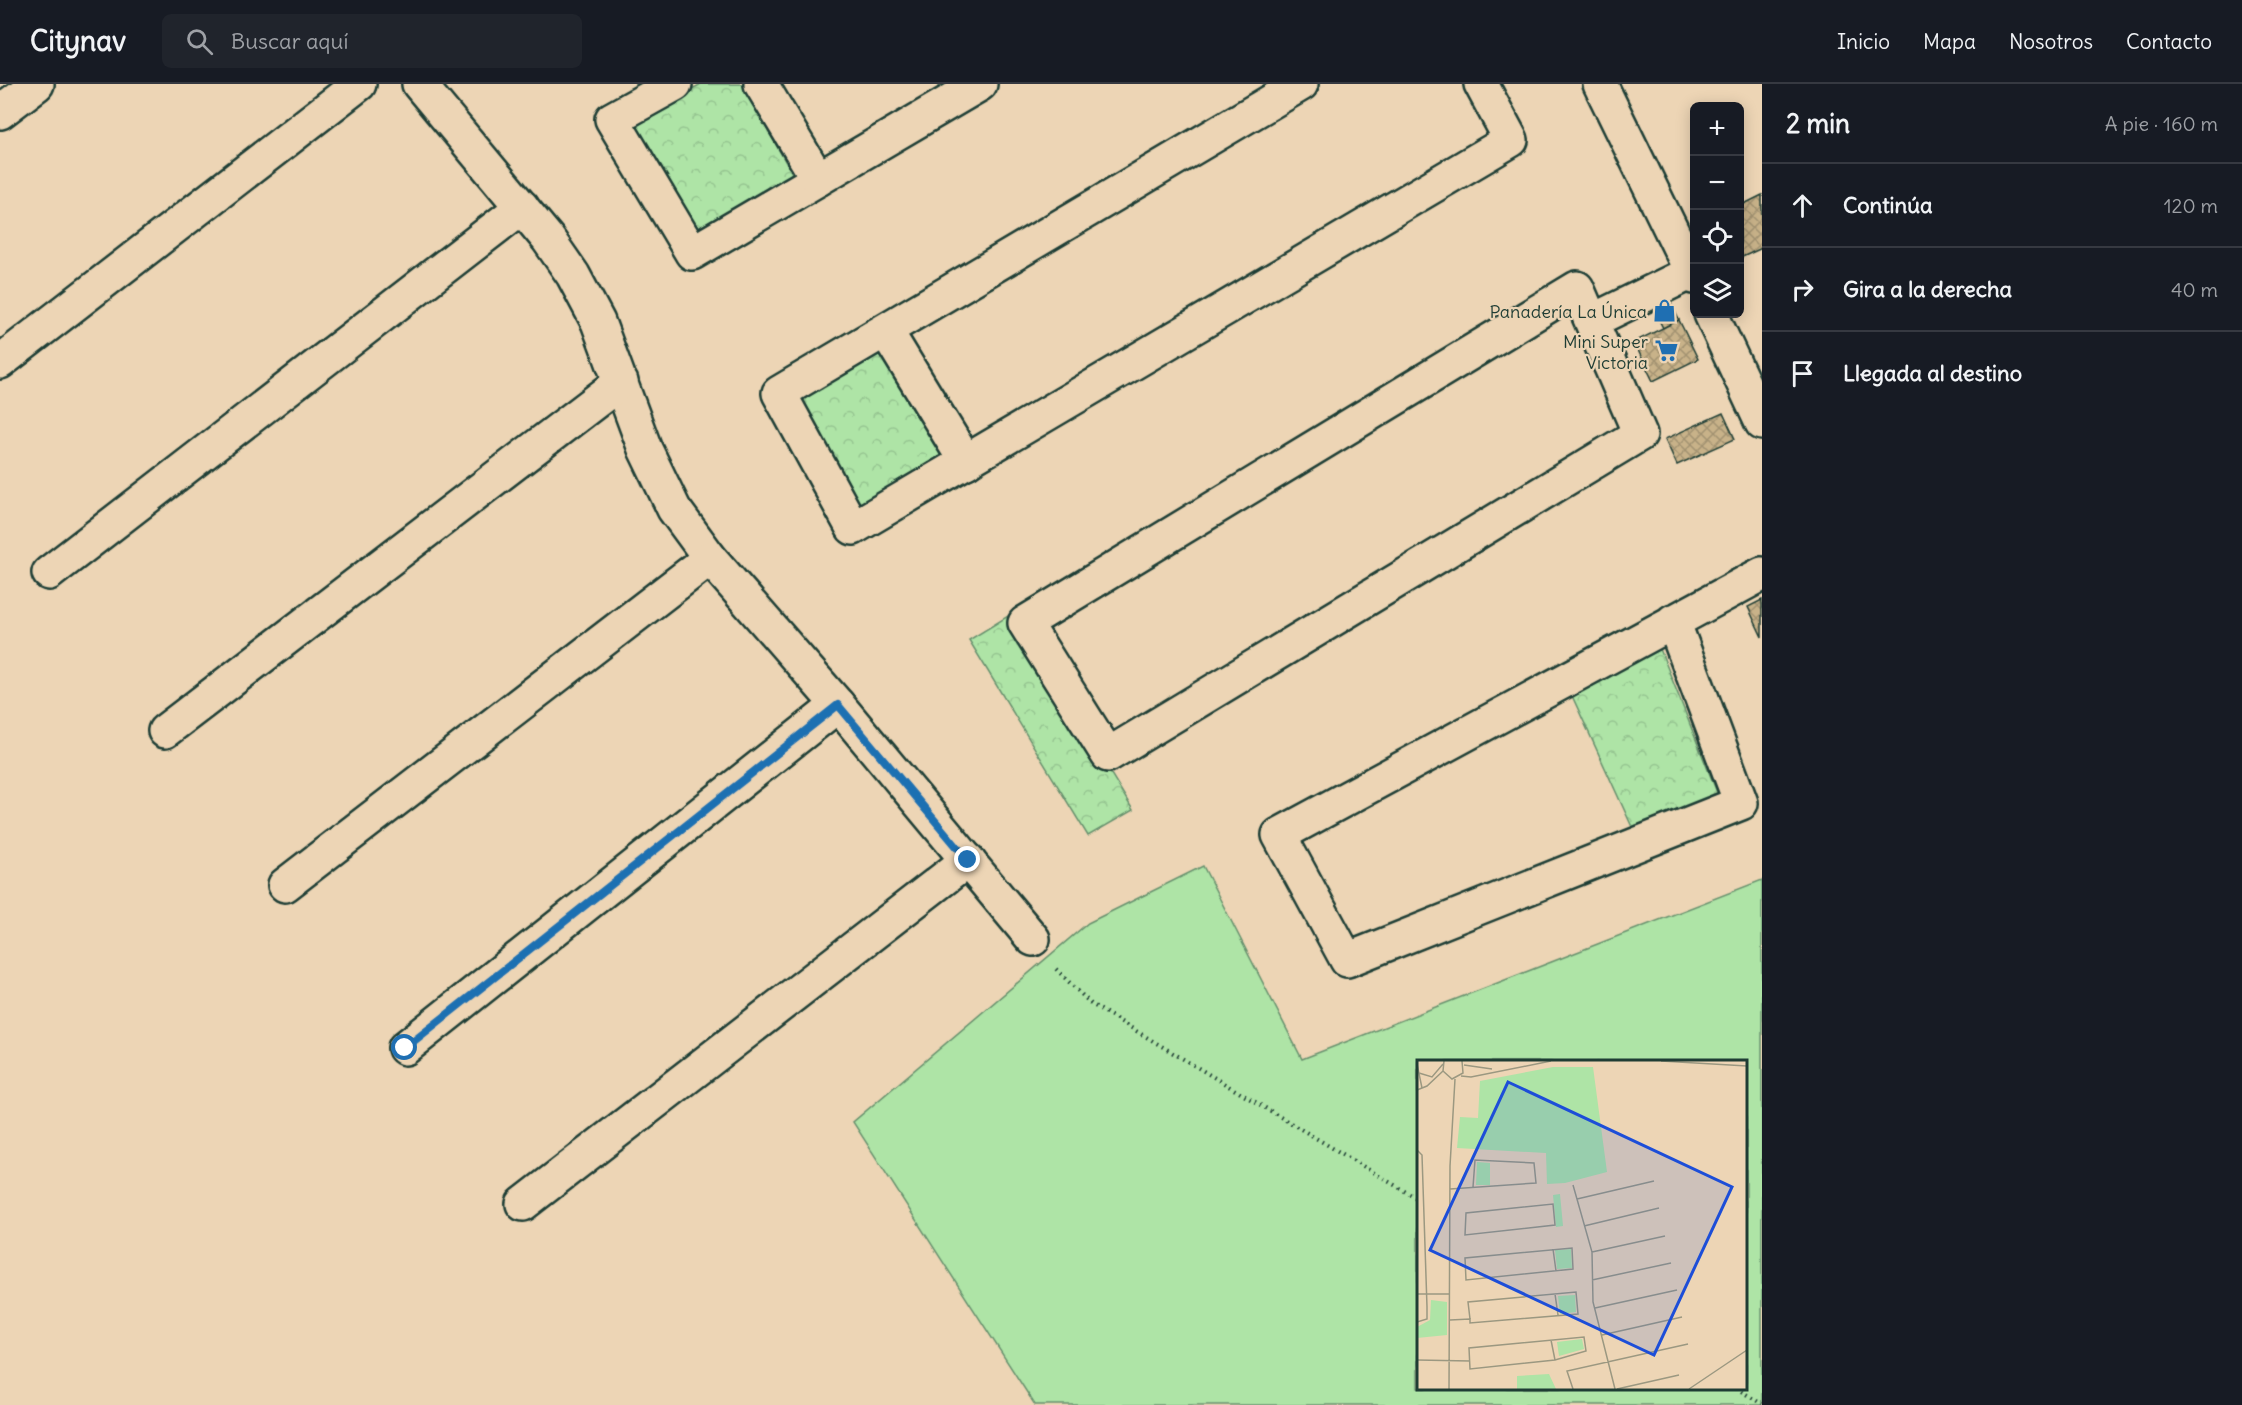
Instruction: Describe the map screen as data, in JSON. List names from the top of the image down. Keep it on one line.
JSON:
{"places":{"shop":["Panadería La Única"],"supermarket":["Mini Super Victoria"]},"page":{"header":"Citynav","search":"Buscar aquí","nav":["Inicio","Mapa","Nosotros","Contacto"],"heading":["2 min","A pie · 160 m"],"map_buttons":["+","−"],"list":[["Continúa","120 m"],["Gira a la derecha","40 m"],"Llegada al destino"]}}
